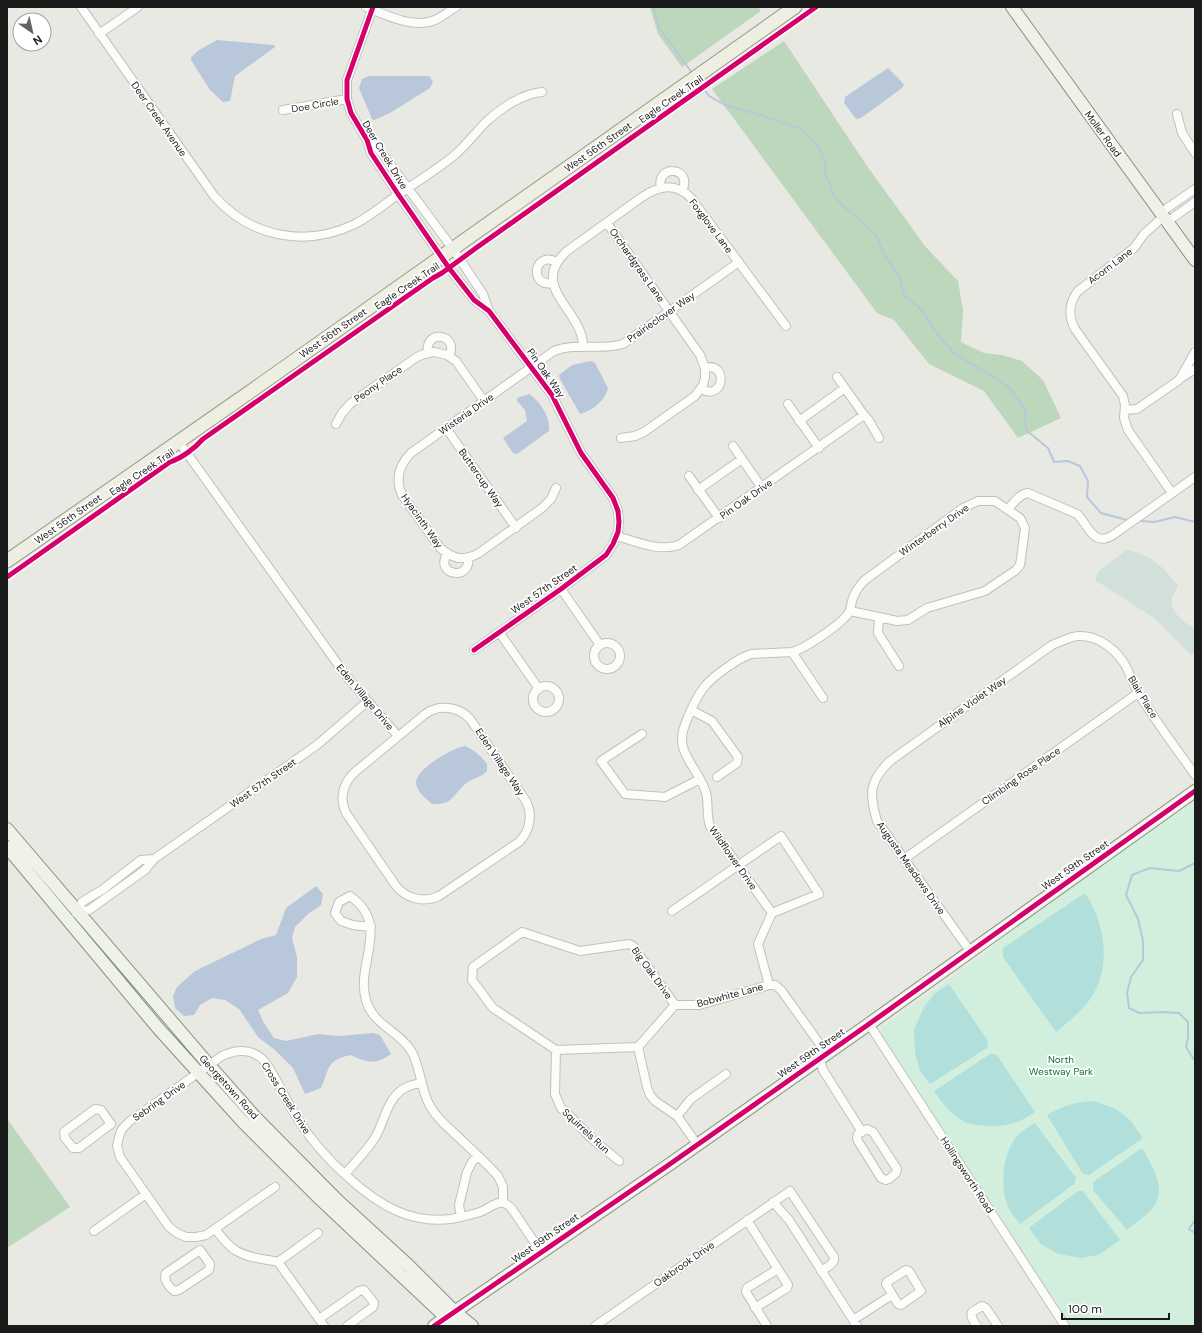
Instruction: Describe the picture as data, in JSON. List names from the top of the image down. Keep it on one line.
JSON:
{"streets":{"main road":["Moller Road","West 56th Street","West 59th Street","Georgetown Road"],"street":["Doe Circle","Deer Creek Avenue","Deer Creek Drive","Foxglove Lane","Orchardgrass Lane","Acorn Lane","Prairieclover Way","Pin Oak Way","Peony Place","Wisteria Drive","Buttercup Way","Pin Oak Drive","Hyacinth Way","Winterberry Drive","West 57th Street","Eden Village Drive","Blair Place","Alpine Violet Way","Eden Village Way","Climbing Rose Place","Wildflower Drive","Augusta Meadows Drive","Big Oak Drive","Bobwhite Lane","Cross Creek Drive","Sebring Drive","Squirrels Run","Hollingsworth Road","Oakbrook Drive"],"cycle path":["Eagle Creek Trail"]},"crossings":[["Doe Circle","Deer Creek Drive"],["Deer Creek Avenue","Deer Creek Drive"],["Moller Road","Acorn Lane"],["West 56th Street","Deer Creek Drive"],["West 56th Street","Pin Oak Way"],["West 56th Street","Eden Village Drive"],["Deer Creek Drive","Pin Oak Way"],["Foxglove Lane","Prairieclover Way"],["Orchardgrass Lane","Prairieclover Way"],["Prairieclover Way","Pin Oak Way"],["Prairieclover Way","Wisteria Drive"],["Pin Oak Way","Wisteria Drive"],["Pin Oak Way","Pin Oak Drive"],["Pin Oak Way","West 57th Street"],["Wisteria Drive","Buttercup Way"],["Wisteria Drive","Hyacinth Way"],["Pin Oak Drive","West 57th Street"],["Winterberry Drive","Wildflower Drive"],["West 57th Street","Eden Village Drive"],["West 57th Street","Georgetown Road"],["Eden Village Drive","Eden Village Way"],["Blair Place","Alpine Violet Way"],["Blair Place","Climbing Rose Place"],["Alpine Violet Way","Augusta Meadows Drive"],["Climbing Rose Place","Augusta Meadows Drive"],["West 59th Street","Augusta Meadows Drive"],["West 59th Street","Georgetown Road"],["West 59th Street","Hollingsworth Road"],["Big Oak Drive","Bobwhite Lane"],["Big Oak Drive","Squirrels Run"],["Georgetown Road","Cross Creek Drive"],["Georgetown Road","Sebring Drive"],["Cross Creek Drive","Sebring Drive"]],"parks":["North Westway Park"],"scale_bar":"100 m","north":"bottom right"}
